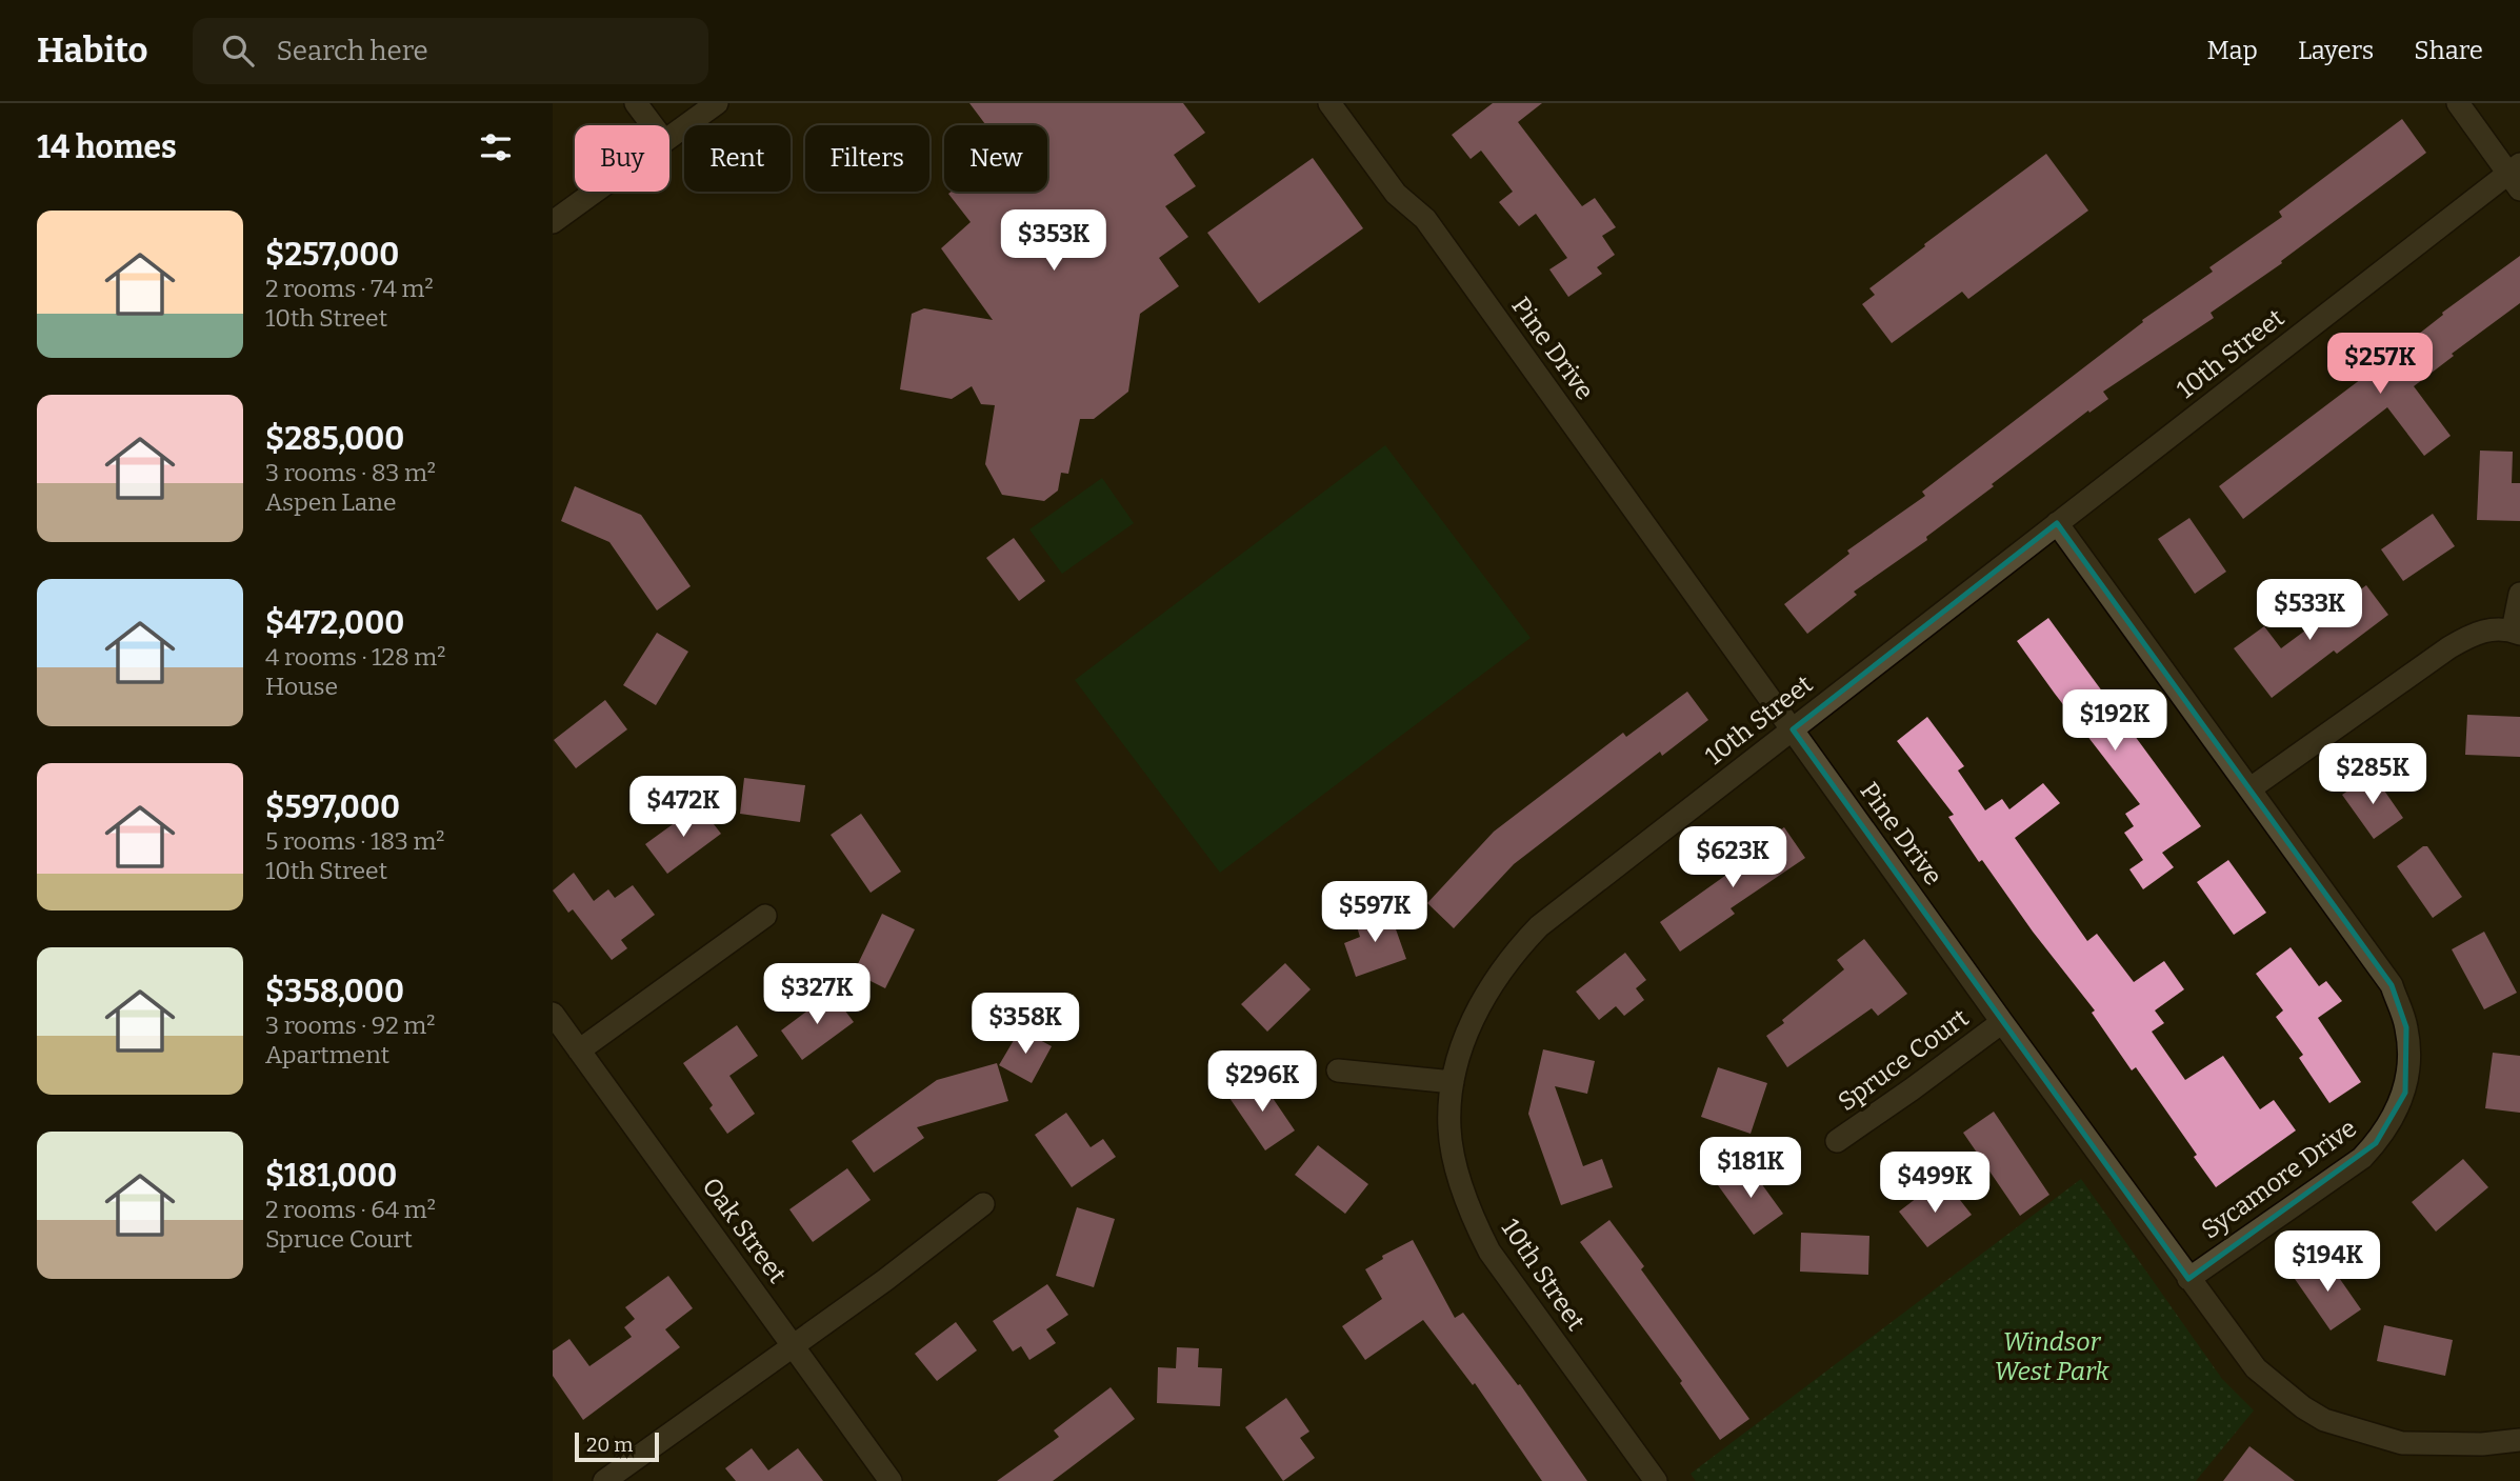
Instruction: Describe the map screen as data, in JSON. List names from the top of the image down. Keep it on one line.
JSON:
{"streets":{"street":["Pine Drive","10th Street","Spruce Court","Sycamore Drive","Oak Street"]},"crossings":[["Pine Drive","10th Street"],["Pine Drive","Spruce Court"],["Pine Drive","Sycamore Drive"],["10th Street","Sycamore Drive"]],"parks":["Windsor West Park"],"scale_bar":"20 m","page":{"header":"Habito","search":"Search here","nav":["Map","Layers","Share"],"heading":"14 homes","chip":["Buy","Rent","Filters","New"],"list":[{"name":"$257,000","note":"2 rooms · 74 m² · 10th Street"},{"name":"$285,000","note":"3 rooms · 83 m² · Aspen Lane"},{"name":"$472,000","note":"4 rooms · 128 m² · House"},{"name":"$597,000","note":"5 rooms · 183 m² · 10th Street"},{"name":"$358,000","note":"3 rooms · 92 m² · Apartment"},{"name":"$181,000","note":"2 rooms · 64 m² · Spruce Court"}],"price":["$353K","$257K","$533K","$192K","$285K","$472K","$623K","$597K","$327K","$358K","$296K","$181K","$499K","$194K"],"scale":"20 m"}}
